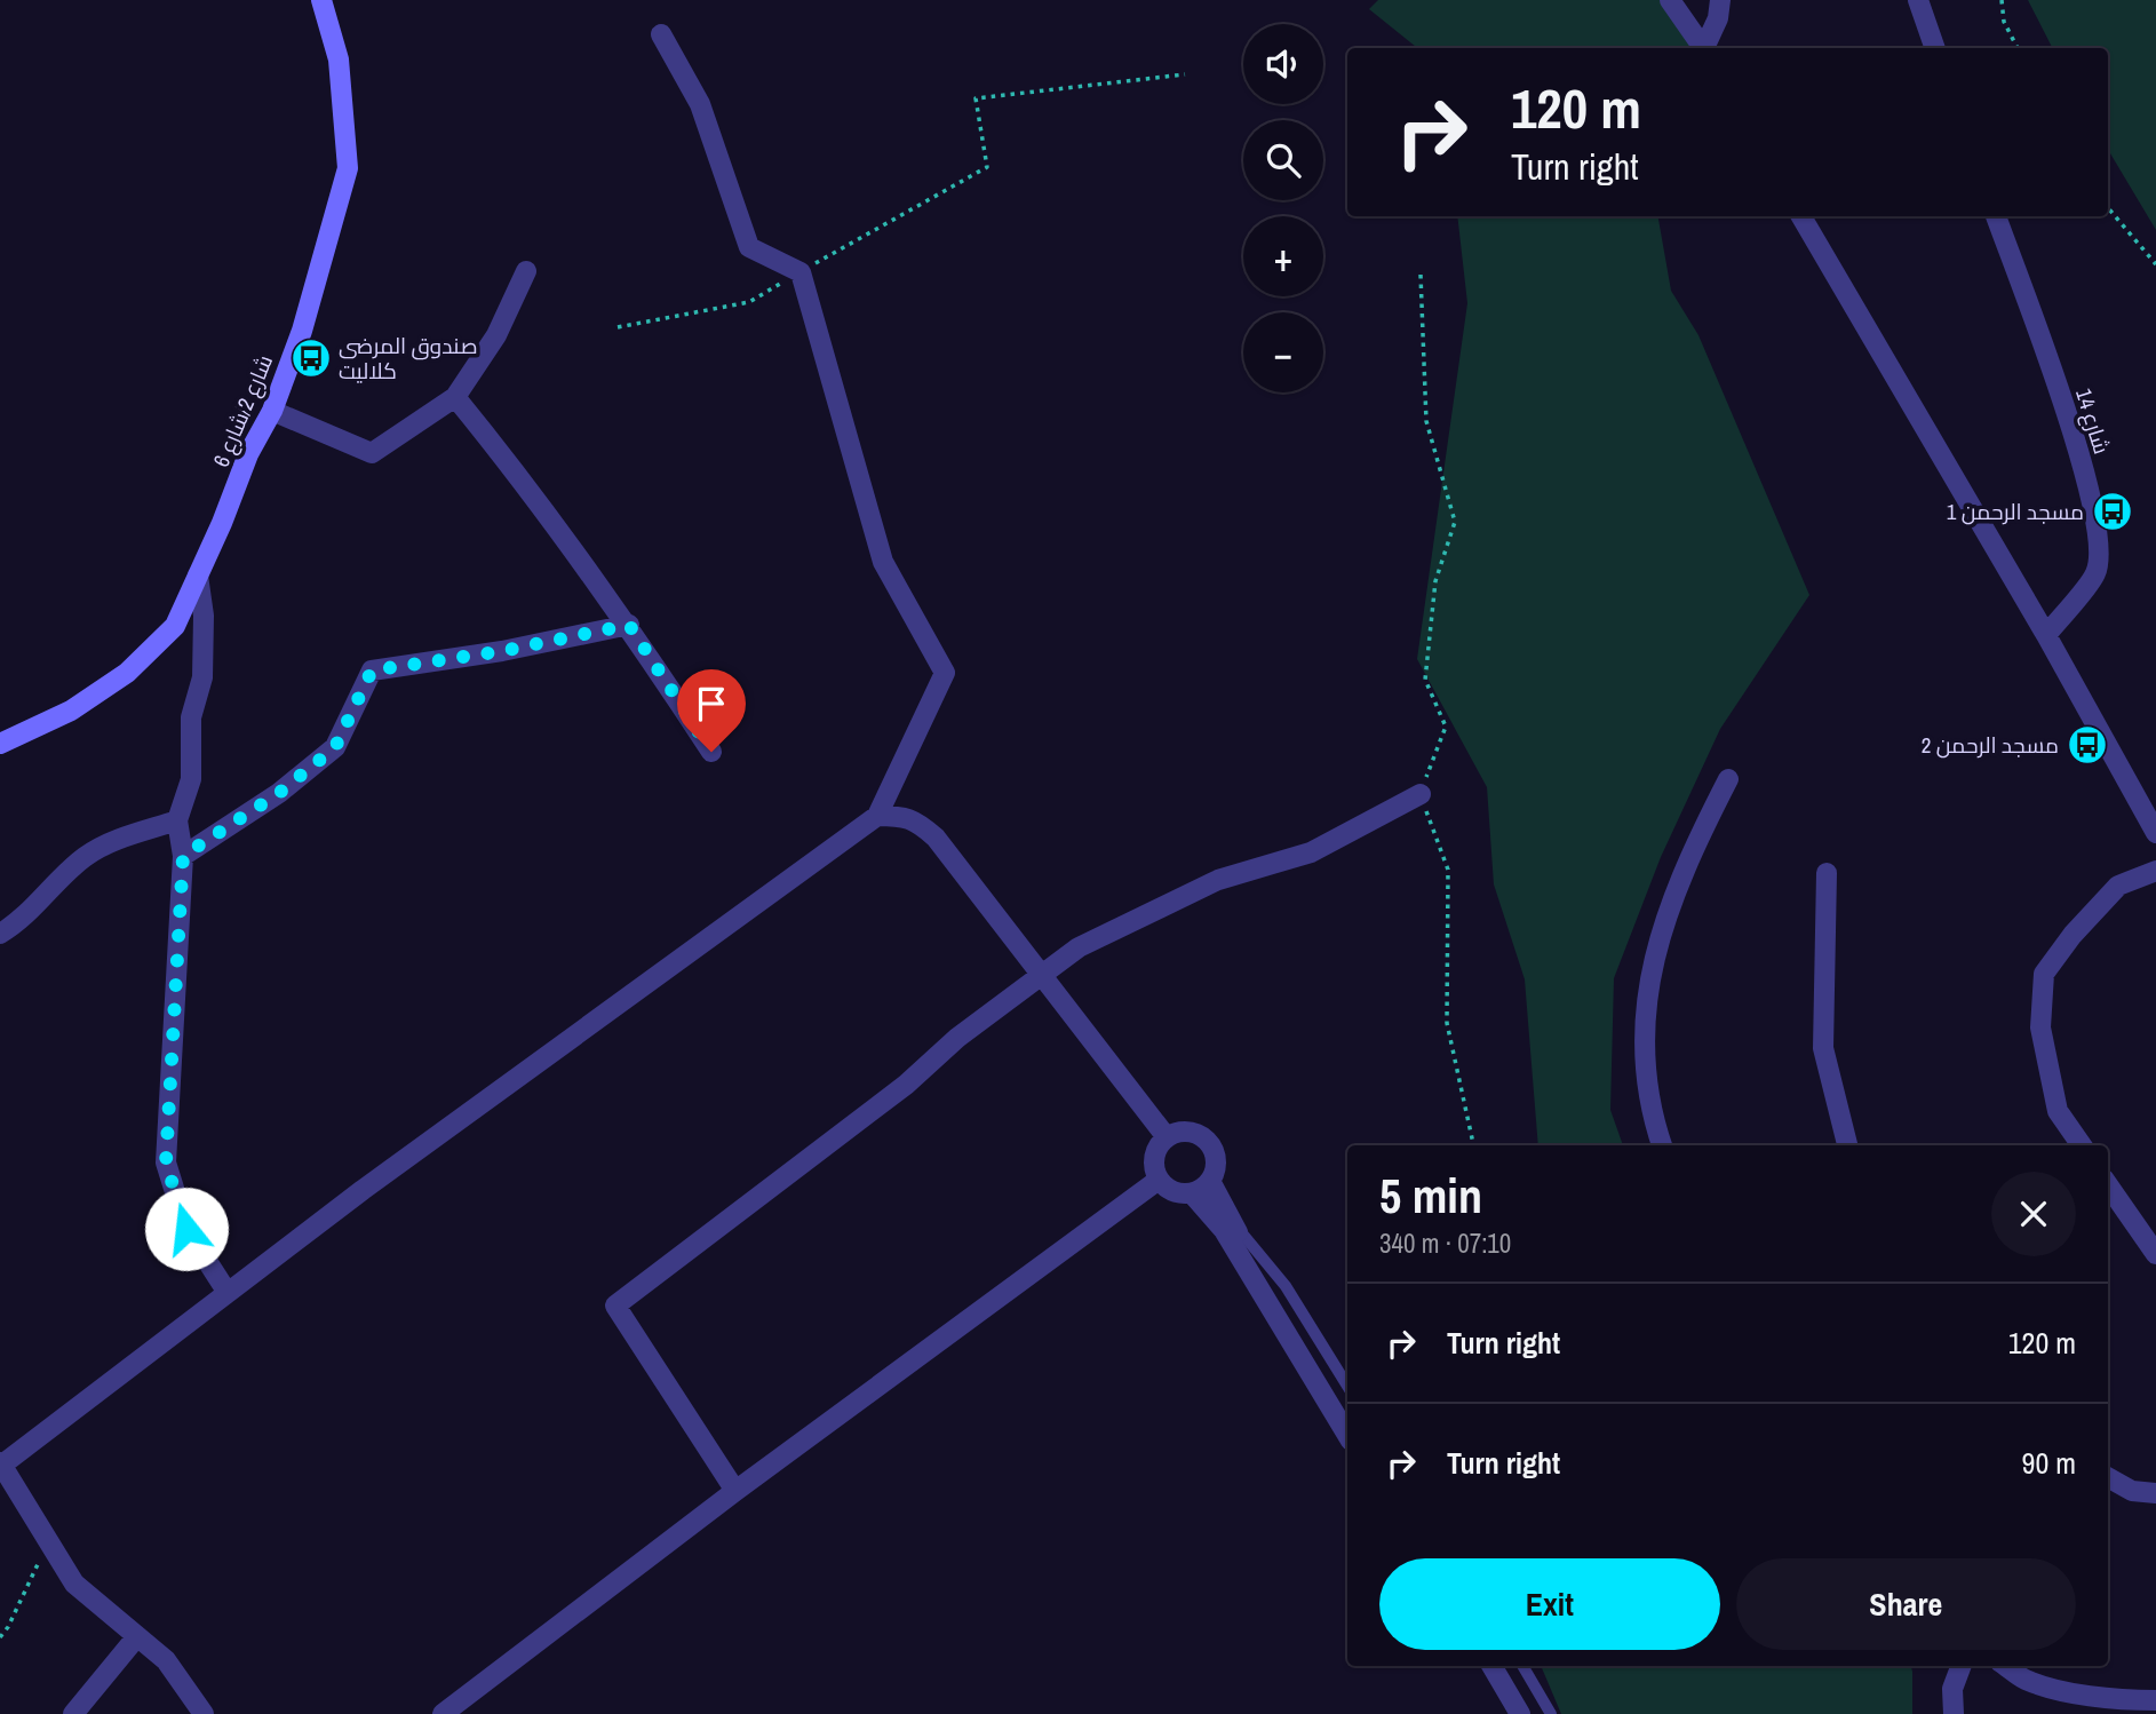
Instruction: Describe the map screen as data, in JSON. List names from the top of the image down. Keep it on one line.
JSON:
{"streets":{"street":["شارع 2/شارع 6","شارع 14"]},"places":{"bus stop":["صندوق المرضى كلاليت","مسجد الرحمن 1","مسجد الرحمن 2"]},"page":{"map_buttons":["+","−"],"turn":["120 m","Turn right"],"heading":["5 min","340 m · 07:10"],"list":[{"name":"Turn right","value":"120 m"},{"name":"Turn right","value":"90 m"}],"buttons":["Exit","Share"]}}
